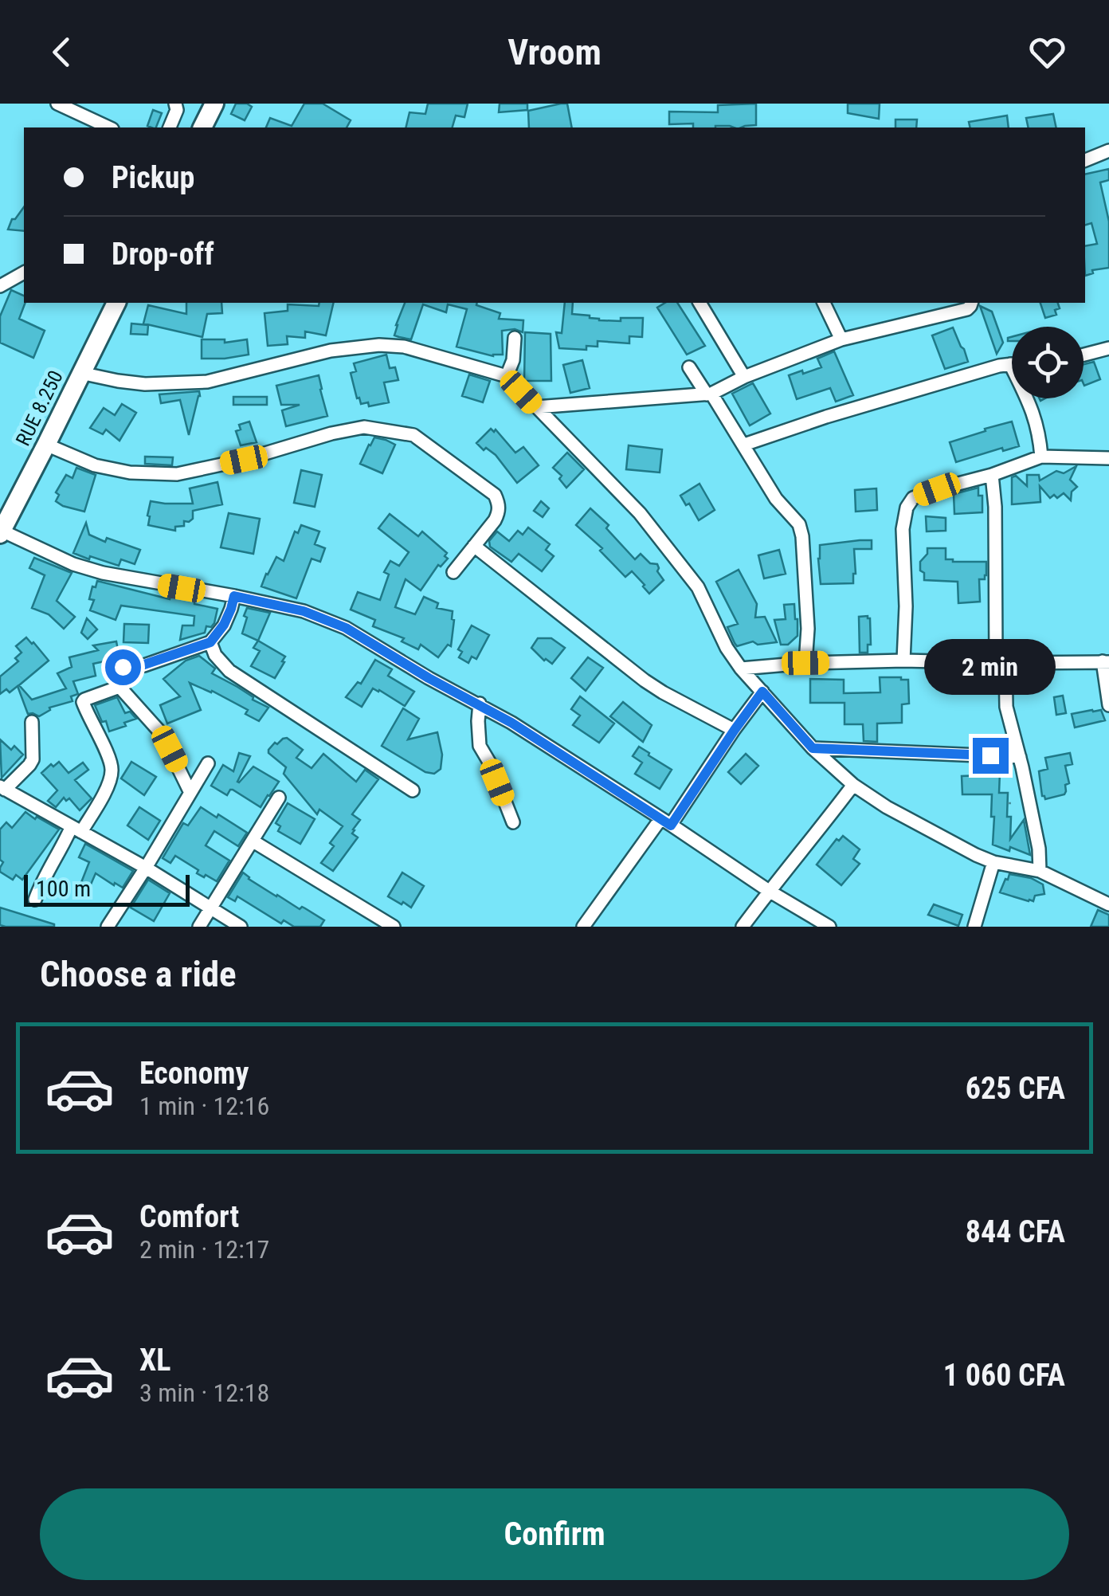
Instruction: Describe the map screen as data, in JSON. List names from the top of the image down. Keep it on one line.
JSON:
{"streets":{"highway":["RUE 8.250"]},"scale_bar":"100 m","page":{"header":"Vroom","banner":["Pickup","Drop-off"],"bubble":"2 min","scale":"100 m","heading":"Choose a ride","list":[{"name":"Economy","note":"1 min · 12:16","value":"625 CFA"},{"name":"Comfort","note":"2 min · 12:17","value":"844 CFA"},{"name":"XL","note":"3 min · 12:18","value":"1 060 CFA"}],"buttons":"Confirm"}}
